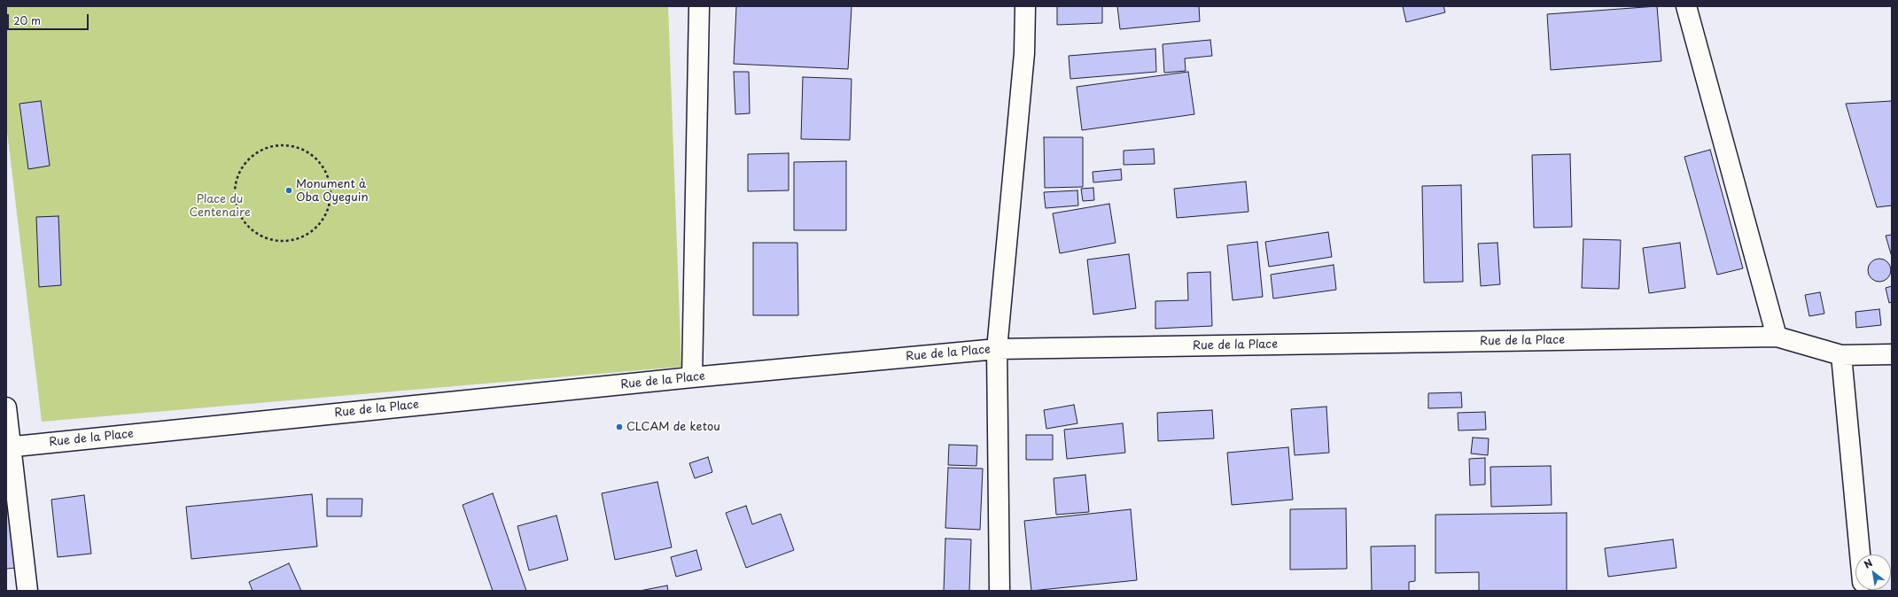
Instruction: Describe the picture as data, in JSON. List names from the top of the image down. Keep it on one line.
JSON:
{"streets":{"street":["Rue de la Place"]},"parks":["Place du Centenaire"],"places":["Monument à Oba Oyeguin","CLCAM de ketou"],"scale_bar":"20 m","north":"top left"}
